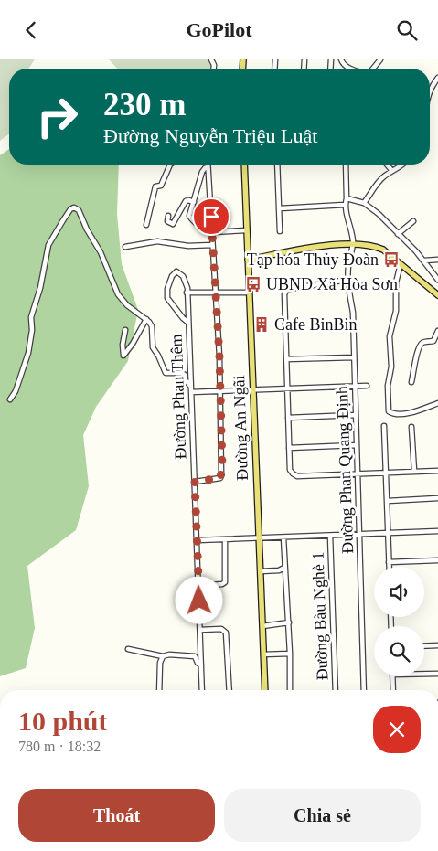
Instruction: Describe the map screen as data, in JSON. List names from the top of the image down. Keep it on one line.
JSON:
{"streets":{"main road":["Đường An Ngãi"],"street":["Đường Phan Thêm","Đường Phan Quang Định","Đường Bàu Nghè 1"]},"places":{"bus stop":["Tạp hóa Thủy Đoàn","UBND Xã Hòa Sơn"],"building":["Cafe BinBin"]},"page":{"header":"GoPilot","turn":["230 m","Đường Nguyễn Triệu Luật"],"heading":["10 phút","780 m · 18:32"],"buttons":["Thoát","Chia sẻ"]}}
